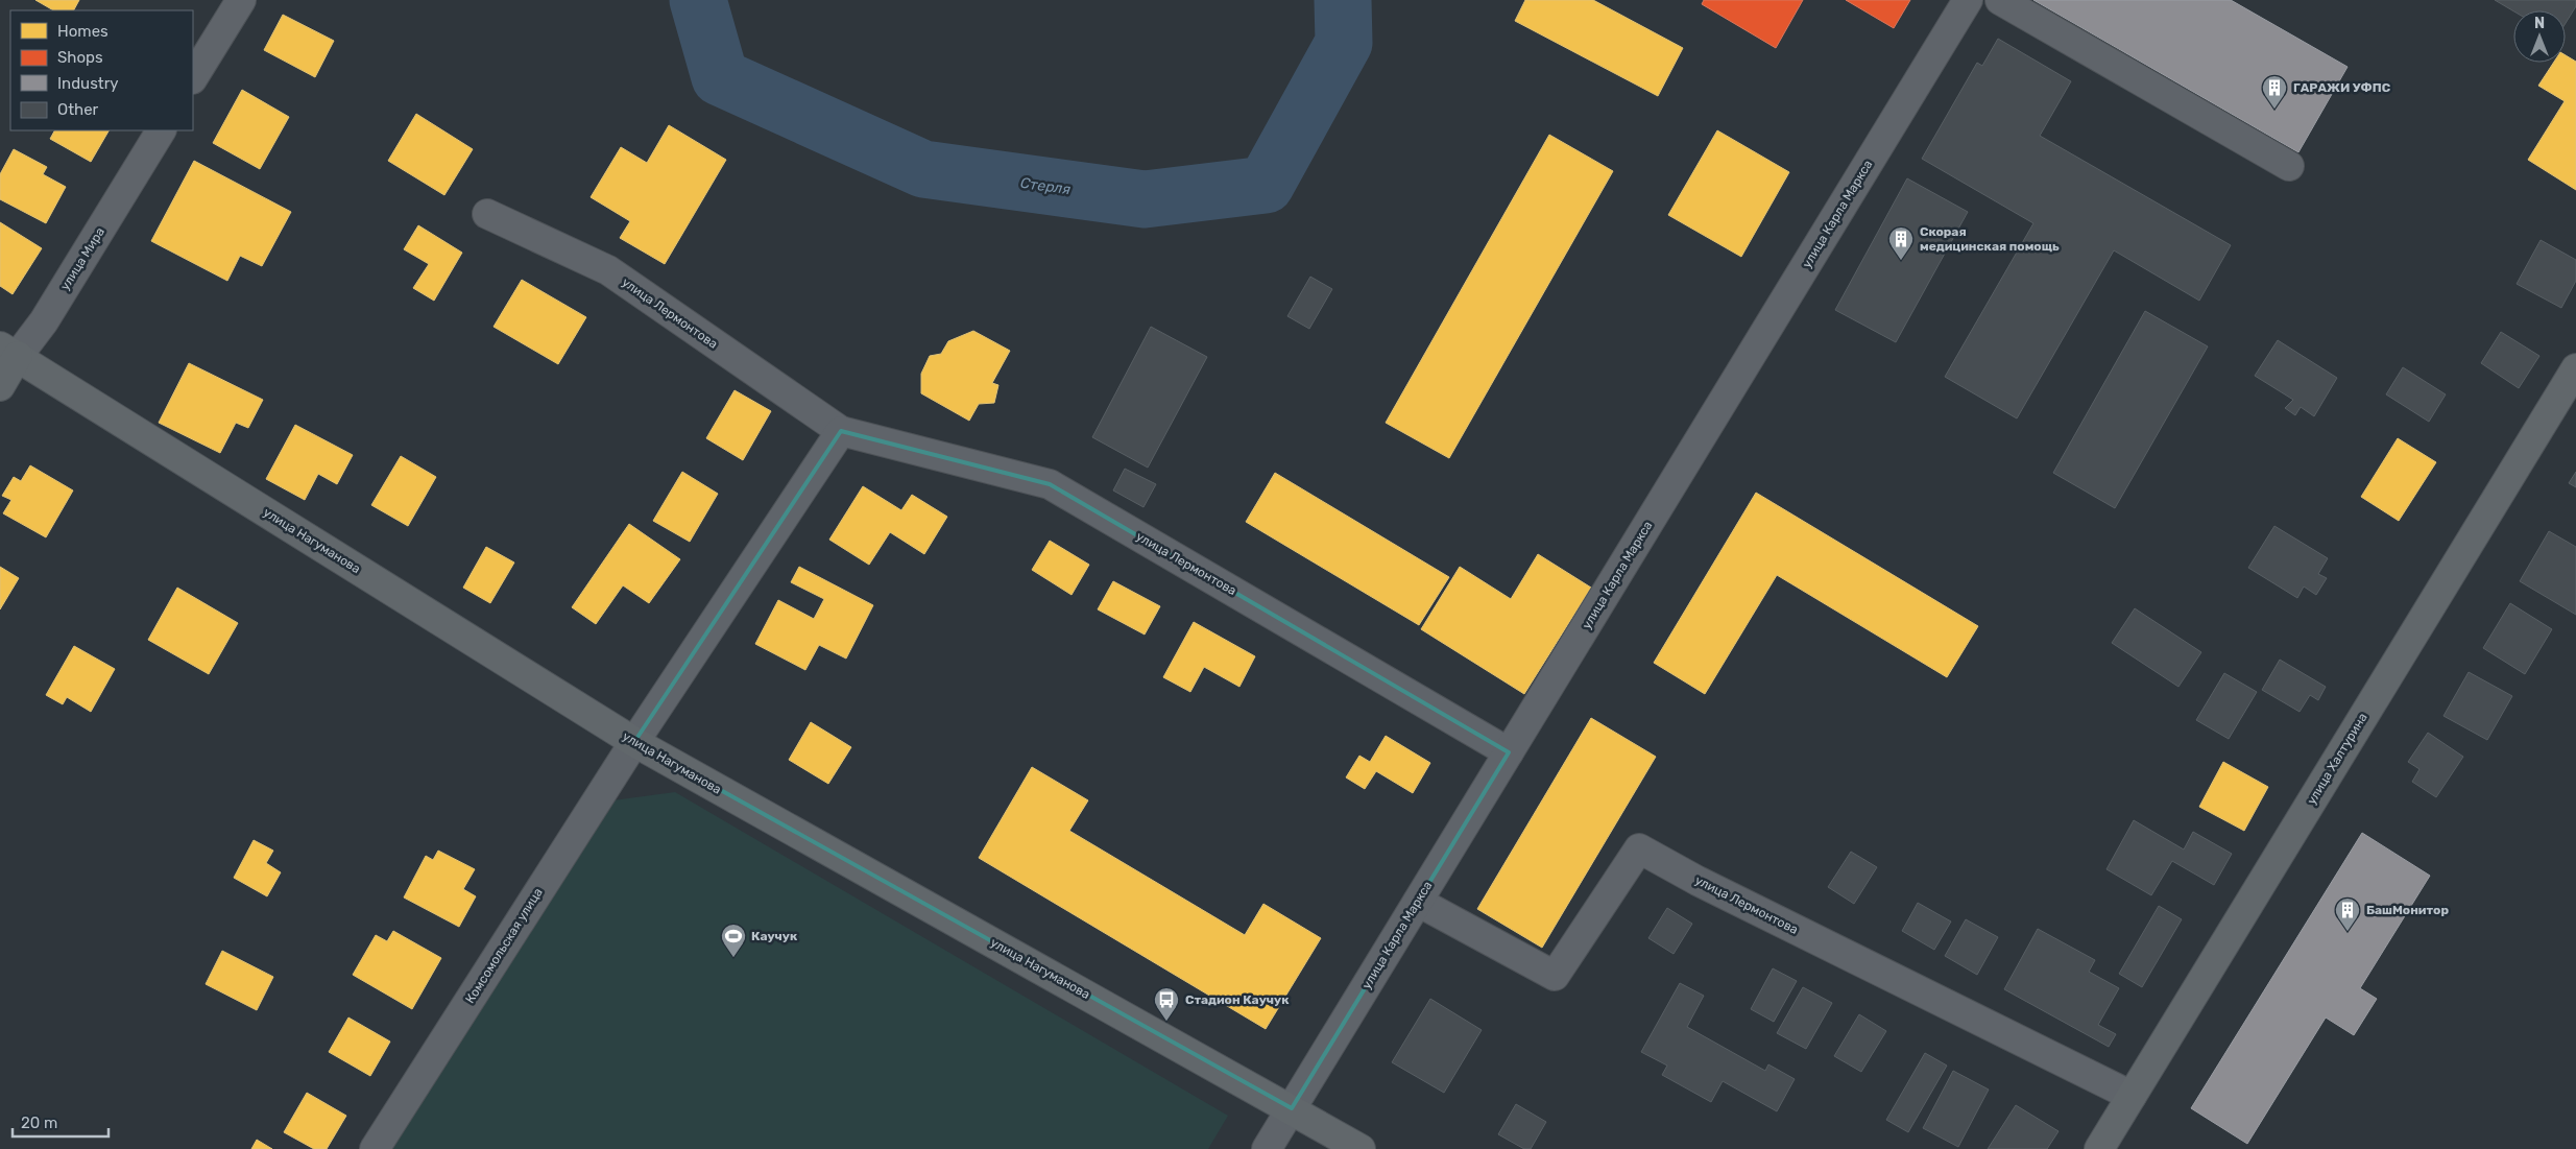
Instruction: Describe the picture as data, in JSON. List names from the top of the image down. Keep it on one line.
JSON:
{"streets":{"main road":["улица Мира","улица Нагуманова","улица Халтурина"],"street":["улица Карла Маркса","улица Лермонтова","Комсомольская улица"]},"crossings":[["улица Карла Маркса","улица Лермонтова"],["улица Карла Маркса","улица Нагуманова"],["улица Мира","улица Нагуманова"],["улица Лермонтова","улица Халтурина"],["улица Нагуманова","Комсомольская улица"]],"water":["Стерля"],"places":{"building":["ГАРАЖИ УФПС","Скорая медицинская помощь","БашМонитор"],"sports":["Каучук"],"bus stop":["Стадион Каучук"]},"legend":["Homes","Shops","Industry","Other"],"scale_bar":"20 m","north":"top"}
